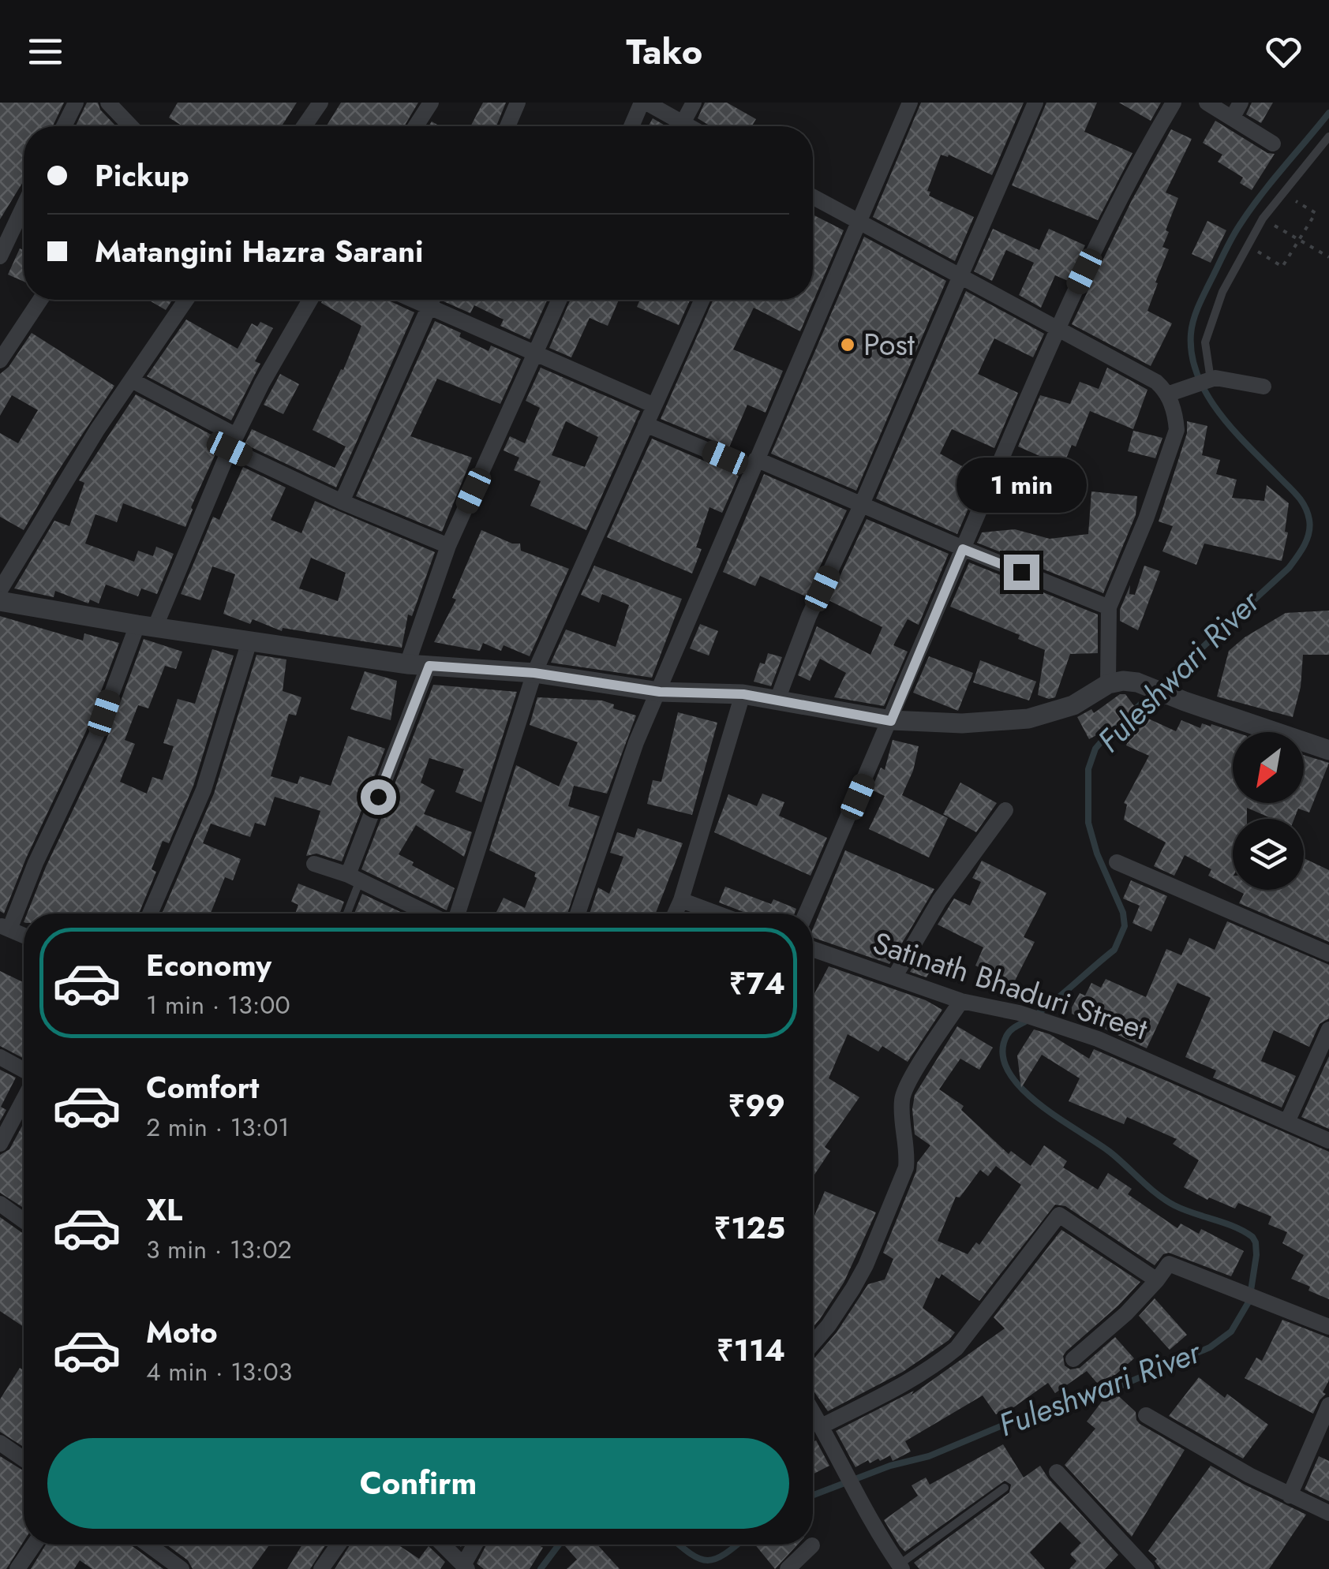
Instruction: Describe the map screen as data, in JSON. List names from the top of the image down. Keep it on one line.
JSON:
{"streets":{"street":["Satinath Bhaduri Street"]},"water":["Fuleshwari River"],"places":["Post"],"north":"bottom left","page":{"header":"Tako","banner":["Pickup","Matangini Hazra Sarani"],"bubble":"1 min","list":[{"name":"Economy","note":"1 min · 13:00","value":"₹74"},{"name":"Comfort","note":"2 min · 13:01","value":"₹99"},{"name":"XL","note":"3 min · 13:02","value":"₹125"},{"name":"Moto","note":"4 min · 13:03","value":"₹114"}],"buttons":"Confirm"}}
